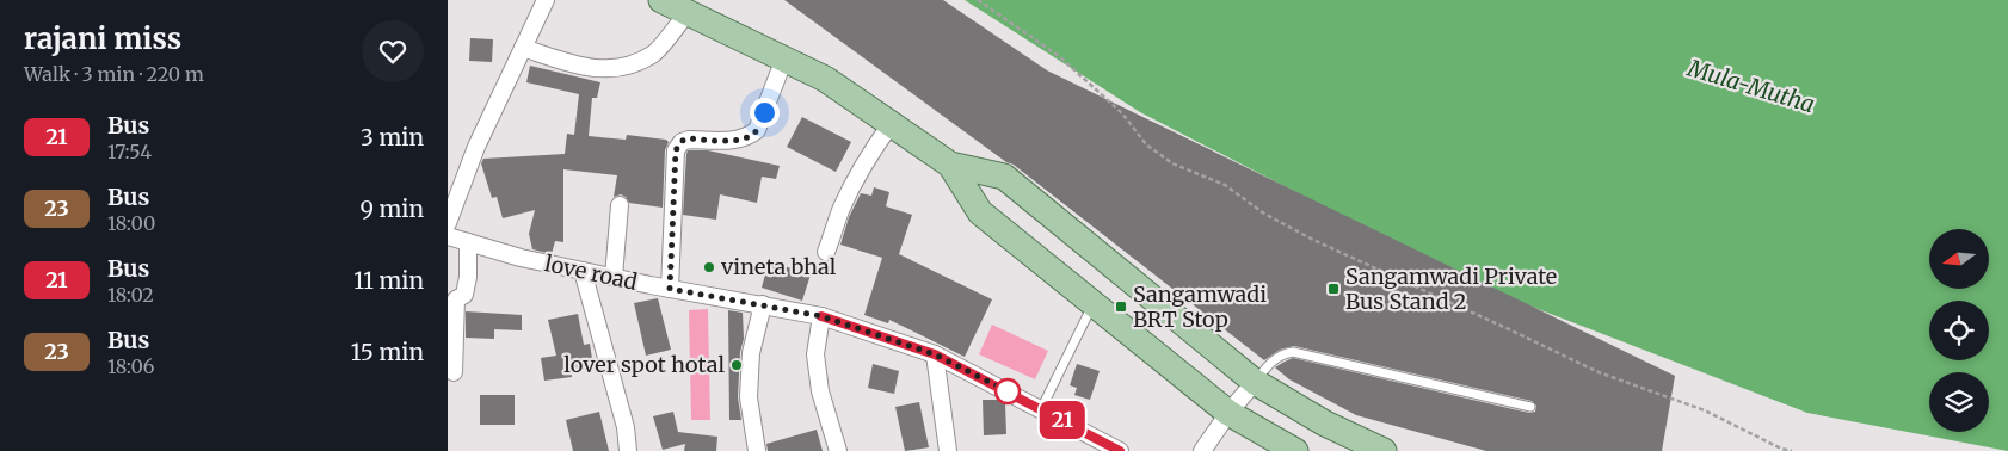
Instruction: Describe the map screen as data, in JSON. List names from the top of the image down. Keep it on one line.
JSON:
{"streets":{"street":["love road"]},"water":["Mula-Mutha"],"places":{"other":["vineta bhal","lover spot hotal"],"transit":["Sangamwadi Private Bus Stand 2","Sangamwadi BRT Stop"]},"lines":["bus line 21"],"north":"left","page":{"heading":["rajani miss","Walk · 3 min · 220 m"],"on_map":"21","list":[{"mark":"21","name":"Bus","note":"17:54","value":"3 min"},{"mark":"23","name":"Bus","note":"18:00","value":"9 min"},{"mark":"21","name":"Bus","note":"18:02","value":"11 min"},{"mark":"23","name":"Bus","note":"18:06","value":"15 min"}]}}
